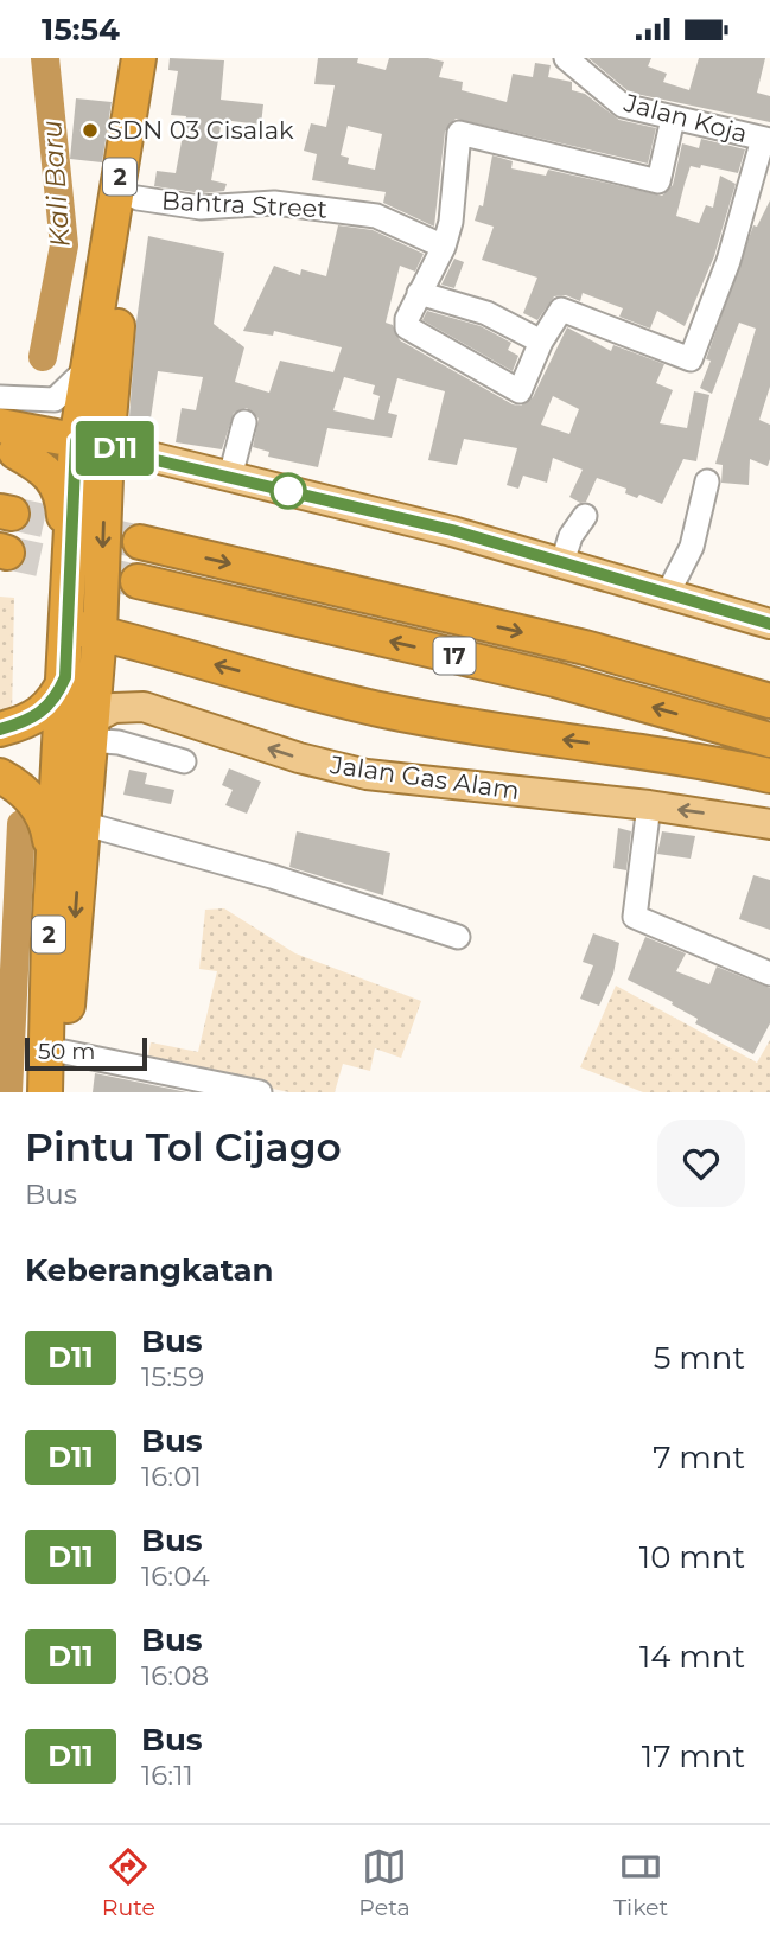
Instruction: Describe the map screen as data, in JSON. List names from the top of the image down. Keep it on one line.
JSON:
{"streets":{"highway":["2","17"],"main road":["Jalan Gas Alam"],"street":["Jalan Koja","Bahtra Street"]},"crossings":[["2","Bahtra Street"],["2","Jalan Gas Alam"]],"water":["Kali Baru"],"places":["SDN 03 Cisalak"],"lines":["bus line D11"],"scale_bar":"50 m","page":{"status":"15:54","on_map":"D11","scale":"50 m","heading":[["Pintu Tol Cijago","Bus"],"Keberangkatan"],"list":[{"mark":"D11","name":"Bus","note":"15:59","value":"5 mnt"},{"mark":"D11","name":"Bus","note":"16:01","value":"7 mnt"},{"mark":"D11","name":"Bus","note":"16:04","value":"10 mnt"},{"mark":"D11","name":"Bus","note":"16:08","value":"14 mnt"},{"mark":"D11","name":"Bus","note":"16:11","value":"17 mnt"}],"tabs":["Rute","Peta","Tiket"]}}
